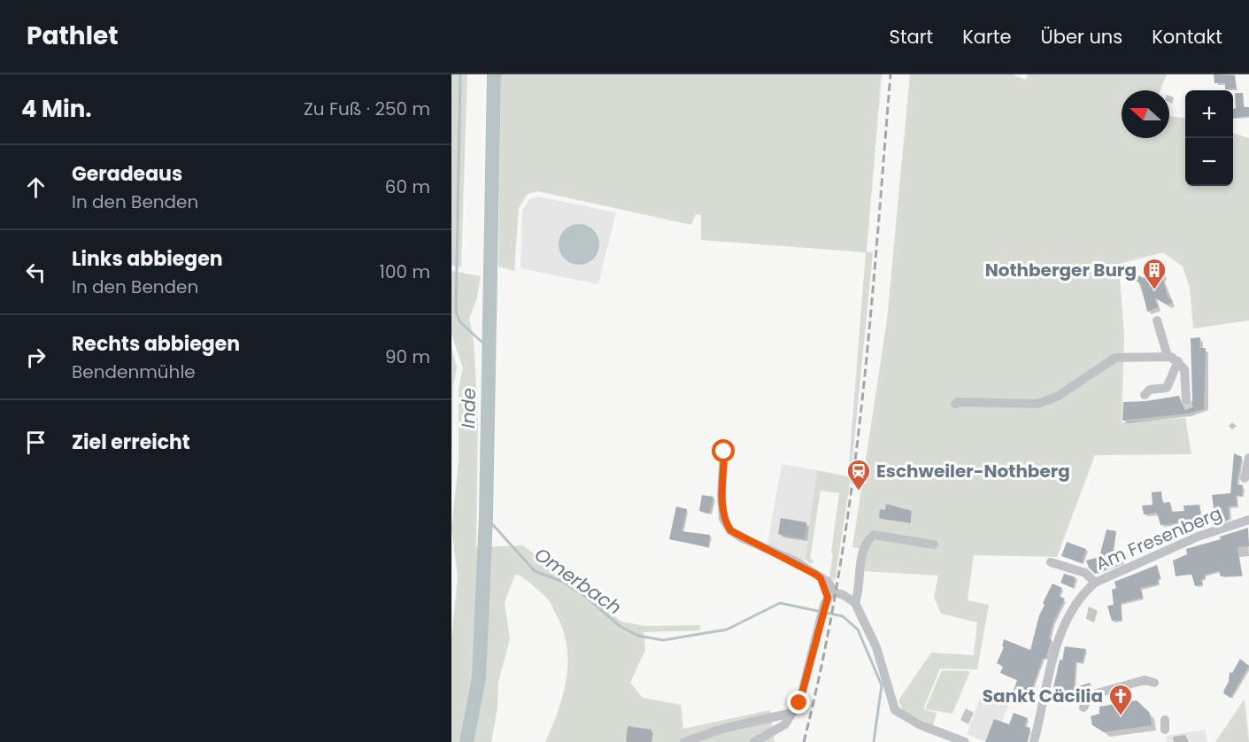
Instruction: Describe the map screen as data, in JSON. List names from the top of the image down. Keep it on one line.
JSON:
{"streets":{"street":["Am Fresenberg"]},"water":["Inde","Omerbach"],"places":{"building":["Nothberger Burg"],"station":["Eschweiler-Nothberg"],"church":["Sankt Cäcilia"]},"north":"left","page":{"header":"Pathlet","nav":["Start","Karte","Über uns","Kontakt"],"heading":["4 Min.","Zu Fuß · 250 m"],"map_buttons":["+","−"],"list":[["Geradeaus","In den Benden","60 m"],["Links abbiegen","In den Benden","100 m"],["Rechts abbiegen","Bendenmühle","90 m"],"Ziel erreicht"]}}
